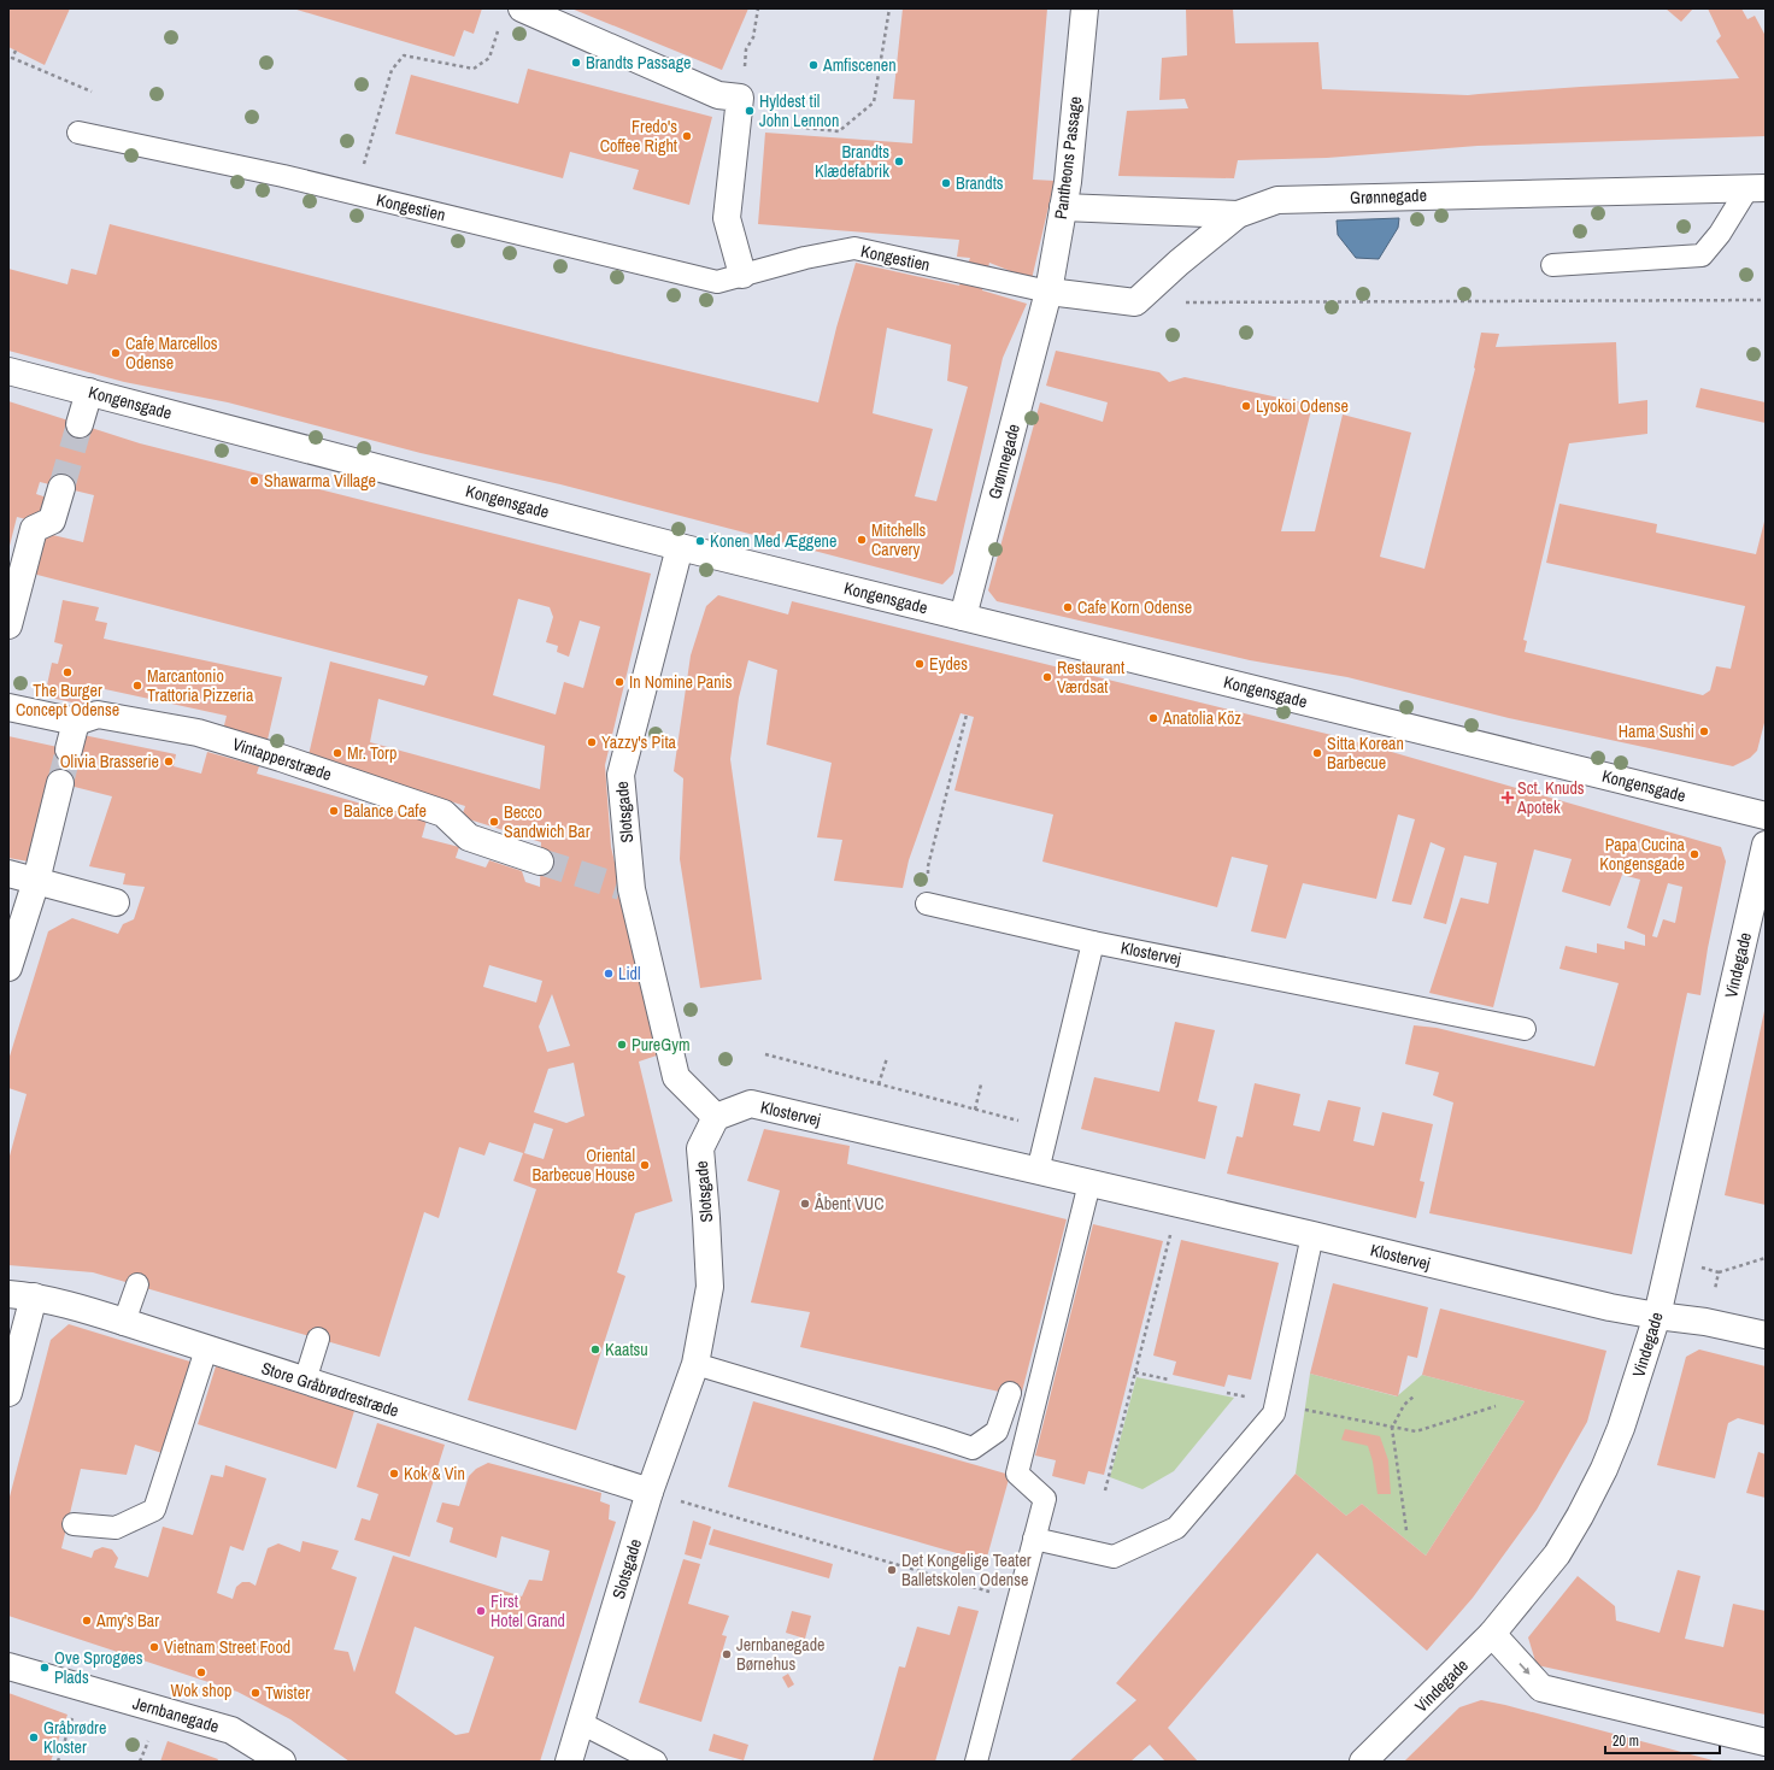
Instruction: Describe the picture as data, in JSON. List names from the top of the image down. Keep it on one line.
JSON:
{"streets":{"street":["Pantheons Passage","Grønnegade","Kongensgade","Vintapperstræde","Slotsgade","Klostervej","Vindegade","Store Gråbrødrestræde","Jernbanegade"],"lane":["Kongestien"]},"crossings":[["Pantheons Passage","Grønnegade"],["Pantheons Passage","Kongestien"],["Grønnegade","Kongestien"],["Grønnegade","Kongensgade"],["Kongensgade","Slotsgade"],["Slotsgade","Klostervej"],["Slotsgade","Store Gråbrødrestræde"],["Klostervej","Vindegade"]],"places":{"other":["Brandts Passage","Amfiscenen","Hyldest til John Lennon","Fredo's Coffee Right","Brandts Klædefabrik","Brandts","Cafe Marcellos Odense","Lyokoi Odense","Shawarma Village","Mitchells Carvery","Konen Med Æggene","Cafe Korn Odense","Eydes","The Burger Concept Odense","Restaurant Værdsat","In Nomine Panis","Marcantonio Trattoria Pizzeria","Anatolia Köz","Hama Sushi","Yazzy's Pita","Mr. Torp","Sitta Korean Barbecue","Olivia Brasserie","Balance Cafe","Becco Sandwich Bar","Papa Cucina Kongensgade","Lidl","PureGym","Oriental Barbecue House","Åbent VUC","Kaatsu","Kok & Vin","Det Kongelige Teater Balletskolen Odense","First Hotel Grand","Amy's Bar","Vietnam Street Food","Jernbanegade Børnehus","Ove Sprogøes Plads","Wok shop","Twister","Gråbrødre Kloster"],"health":["Sct. Knuds Apotek"]},"scale_bar":"20 m"}
